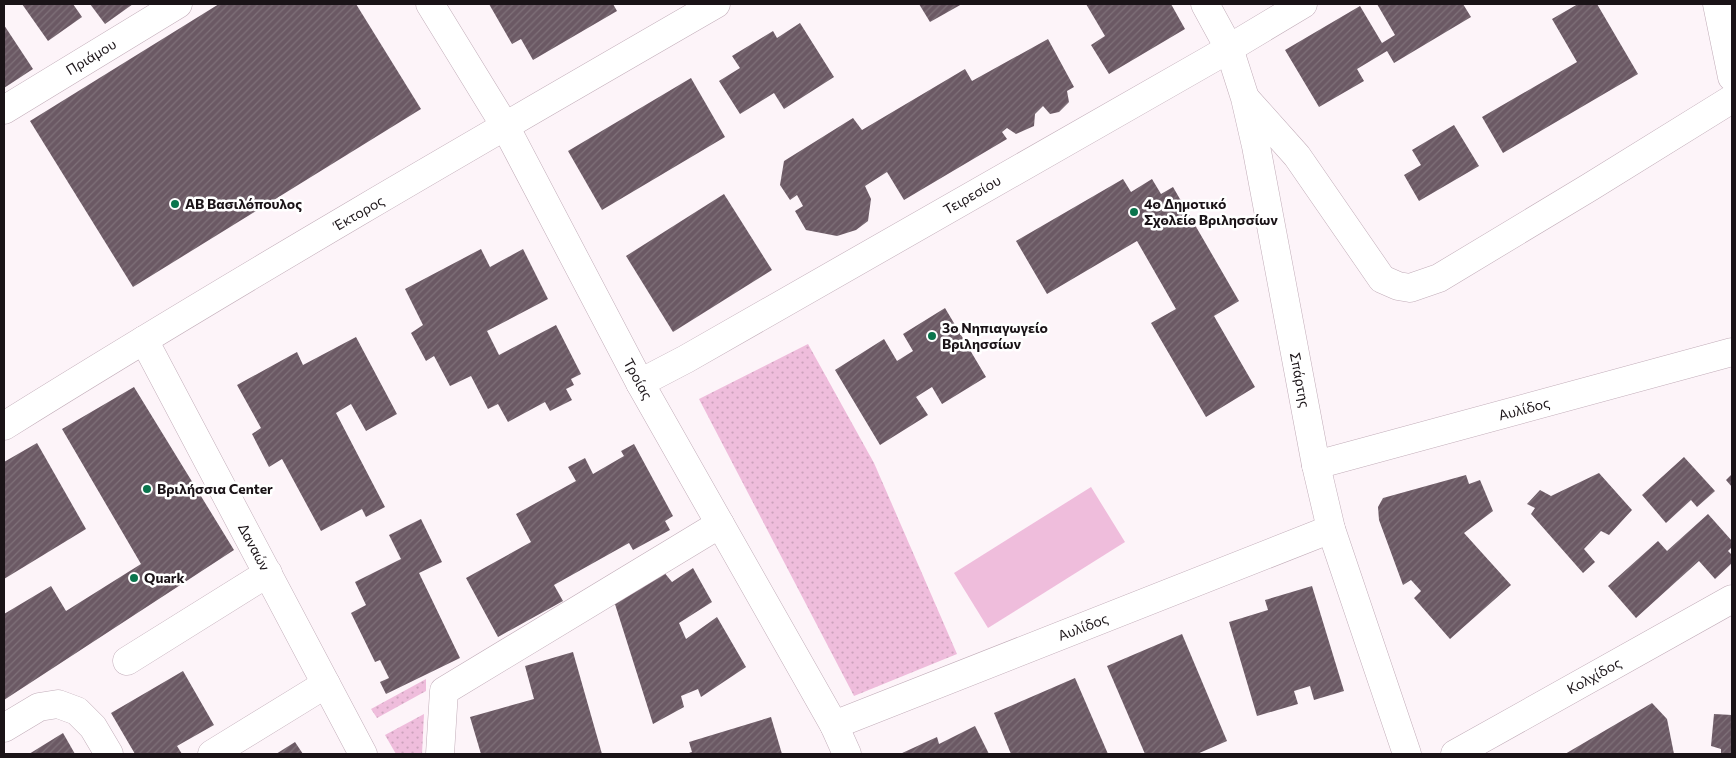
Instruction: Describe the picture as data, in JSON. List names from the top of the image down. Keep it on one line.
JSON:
{"streets":{"street":["Πριάμου","Τειρεσίου","Έκτορος","Τροίας","Σπάρτης","Αυλίδος","Δαναών","Κολχίδος"]},"crossings":[["Τειρεσίου","Τροίας"],["Τειρεσίου","Σπάρτης"],["Έκτορος","Τροίας"],["Έκτορος","Δαναών"],["Τροίας","Αυλίδος"],["Σπάρτης","Αυλίδος"]],"places":["ΑΒ Βασιλόπουλος","4o Δημοτικό Σχολείο Βριλησσίων","3ο Νηπιαγωγείο Βριλησσίων","Βριλήσσια Center","Quark"]}
